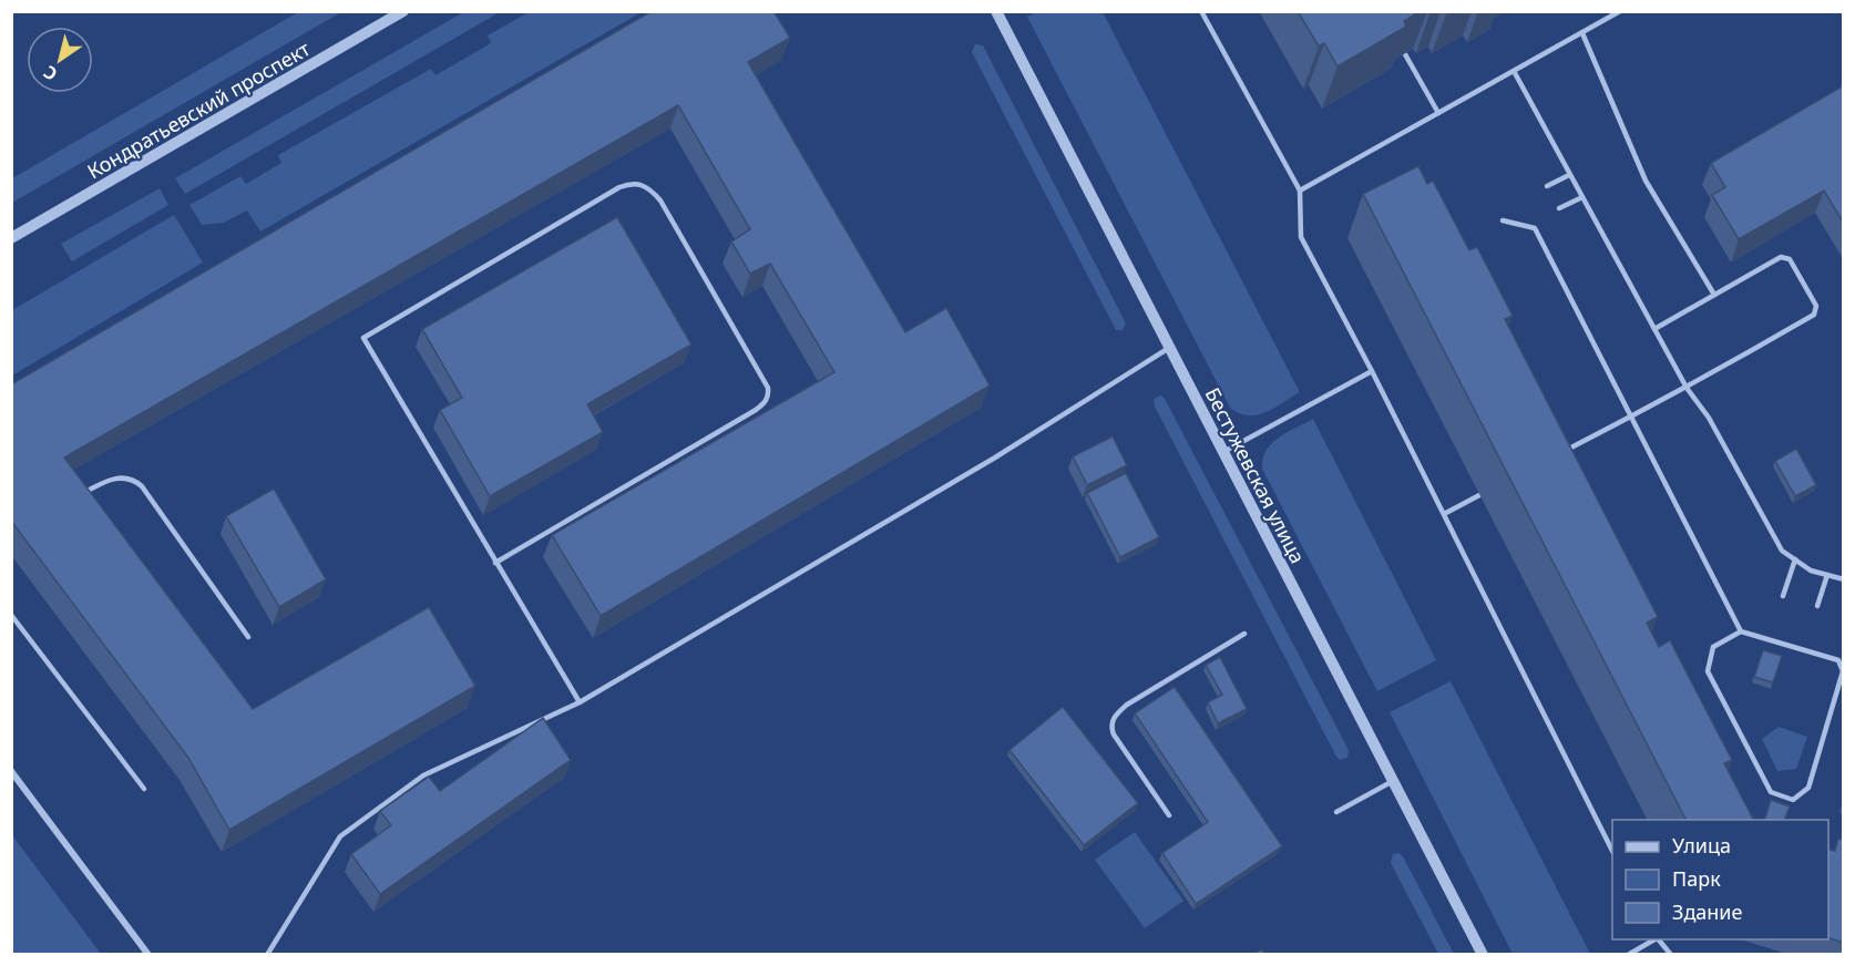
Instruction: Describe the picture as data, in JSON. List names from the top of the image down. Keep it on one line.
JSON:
{"streets":{"street":["Кондратьевский проспект","Бестужевская улица"]},"legend":["Улица","Парк","Здание"],"north":"bottom left"}
